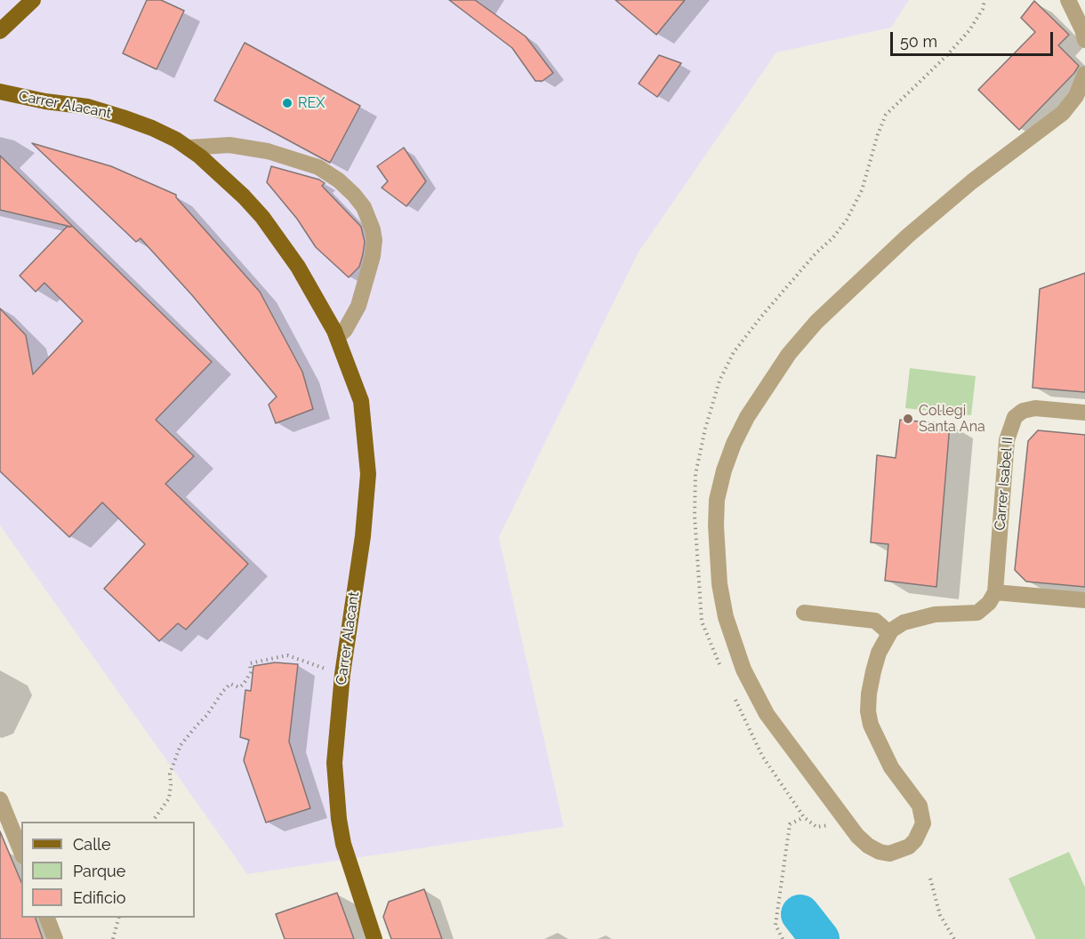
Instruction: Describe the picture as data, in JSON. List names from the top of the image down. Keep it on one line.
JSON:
{"streets":{"main road":["Carrer Alacant"],"street":["Carrer Isabel II"]},"places":["REX","Col·legi Santa Ana"],"legend":["Calle","Parque","Edificio"],"scale_bar":"50 m"}
